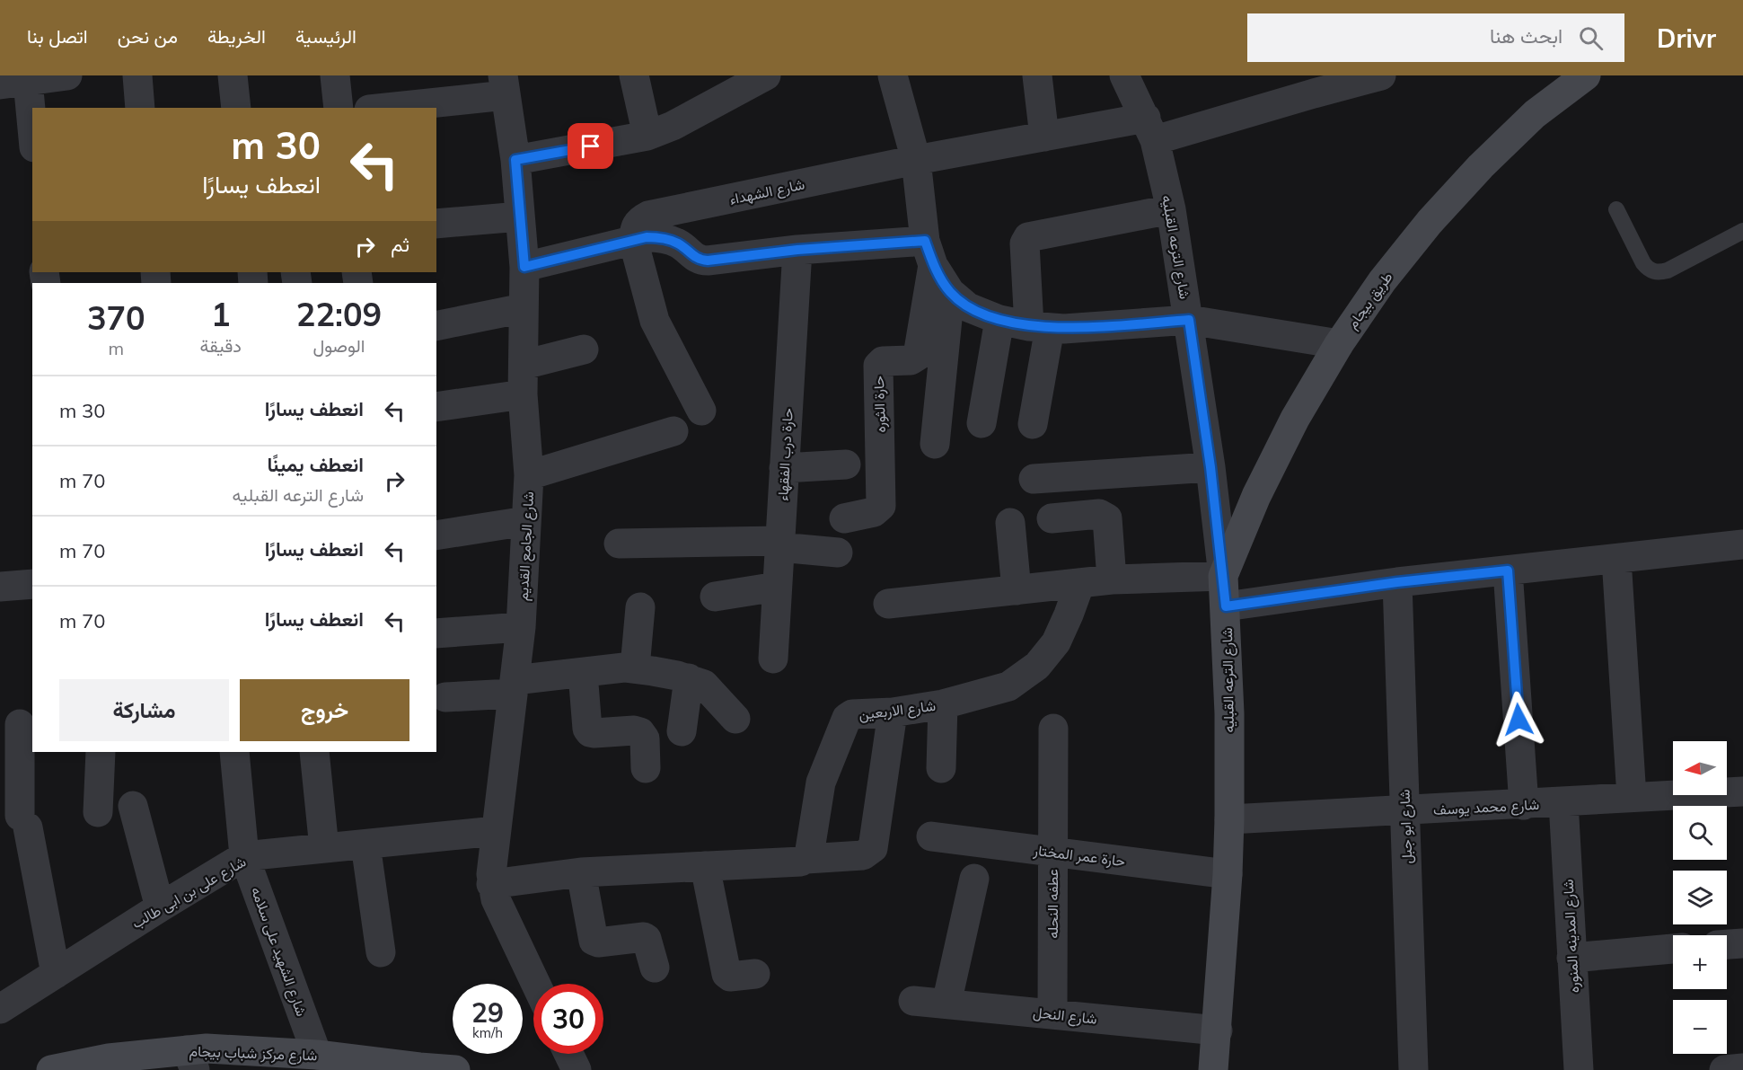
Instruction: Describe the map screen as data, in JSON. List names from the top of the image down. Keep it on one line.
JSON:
{"streets":{"main road":["شارع الترعه القبليه","طريق بيجام","شارع مركز شباب بيجام"],"street":["شارع الشهداء","حارة الثوره","حارة درب الفقهاء","شارع الجامع القديم","شارع الاربعين","شارع محمد يوسف","شارع ابو جبل","حارة عمر المختار","شارع على بن ابى طالب","عطفه النحله","شارع المدينه المنوره","شارع الشهيد على سلامه","شارع النحل"]},"crossings":[["شارع الشهداء","شارع الترعه القبليه"],["شارع الترعه القبليه","طريق بيجام"],["شارع الترعه القبليه","شارع محمد يوسف"],["شارع الترعه القبليه","حارة عمر المختار"],["شارع الترعه القبليه","شارع النحل"],["شارع الجامع القديم","شارع على بن ابى طالب"],["شارع محمد يوسف","شارع ابو جبل"],["شارع محمد يوسف","شارع المدينه المنوره"],["حارة عمر المختار","عطفه النحله"],["شارع على بن ابى طالب","شارع الشهيد على سلامه"],["عطفه النحله","شارع النحل"],["شارع الشهيد على سلامه","شارع مركز شباب بيجام"]],"north":"left","page":{"header":"Drivr","search":"ابحث هنا","nav":["الرئيسية","الخريطة","من نحن","اتصل بنا"],"turn":["30 m","انعطف يسارًا"],"then":"ثم","eta":["22:09","الوصول","1","دقيقة","370","m"],"list":[{"name":"انعطف يسارًا","value":"30 m"},{"name":"انعطف يمينًا","note":"شارع الترعه القبليه","value":"70 m"},{"name":"انعطف يسارًا","value":"70 m"},{"name":"انعطف يسارًا","value":"70 m"}],"buttons":["خروج","مشاركة"],"map_buttons":["+","−"],"speed":"29 km/h","limit":"30"}}
